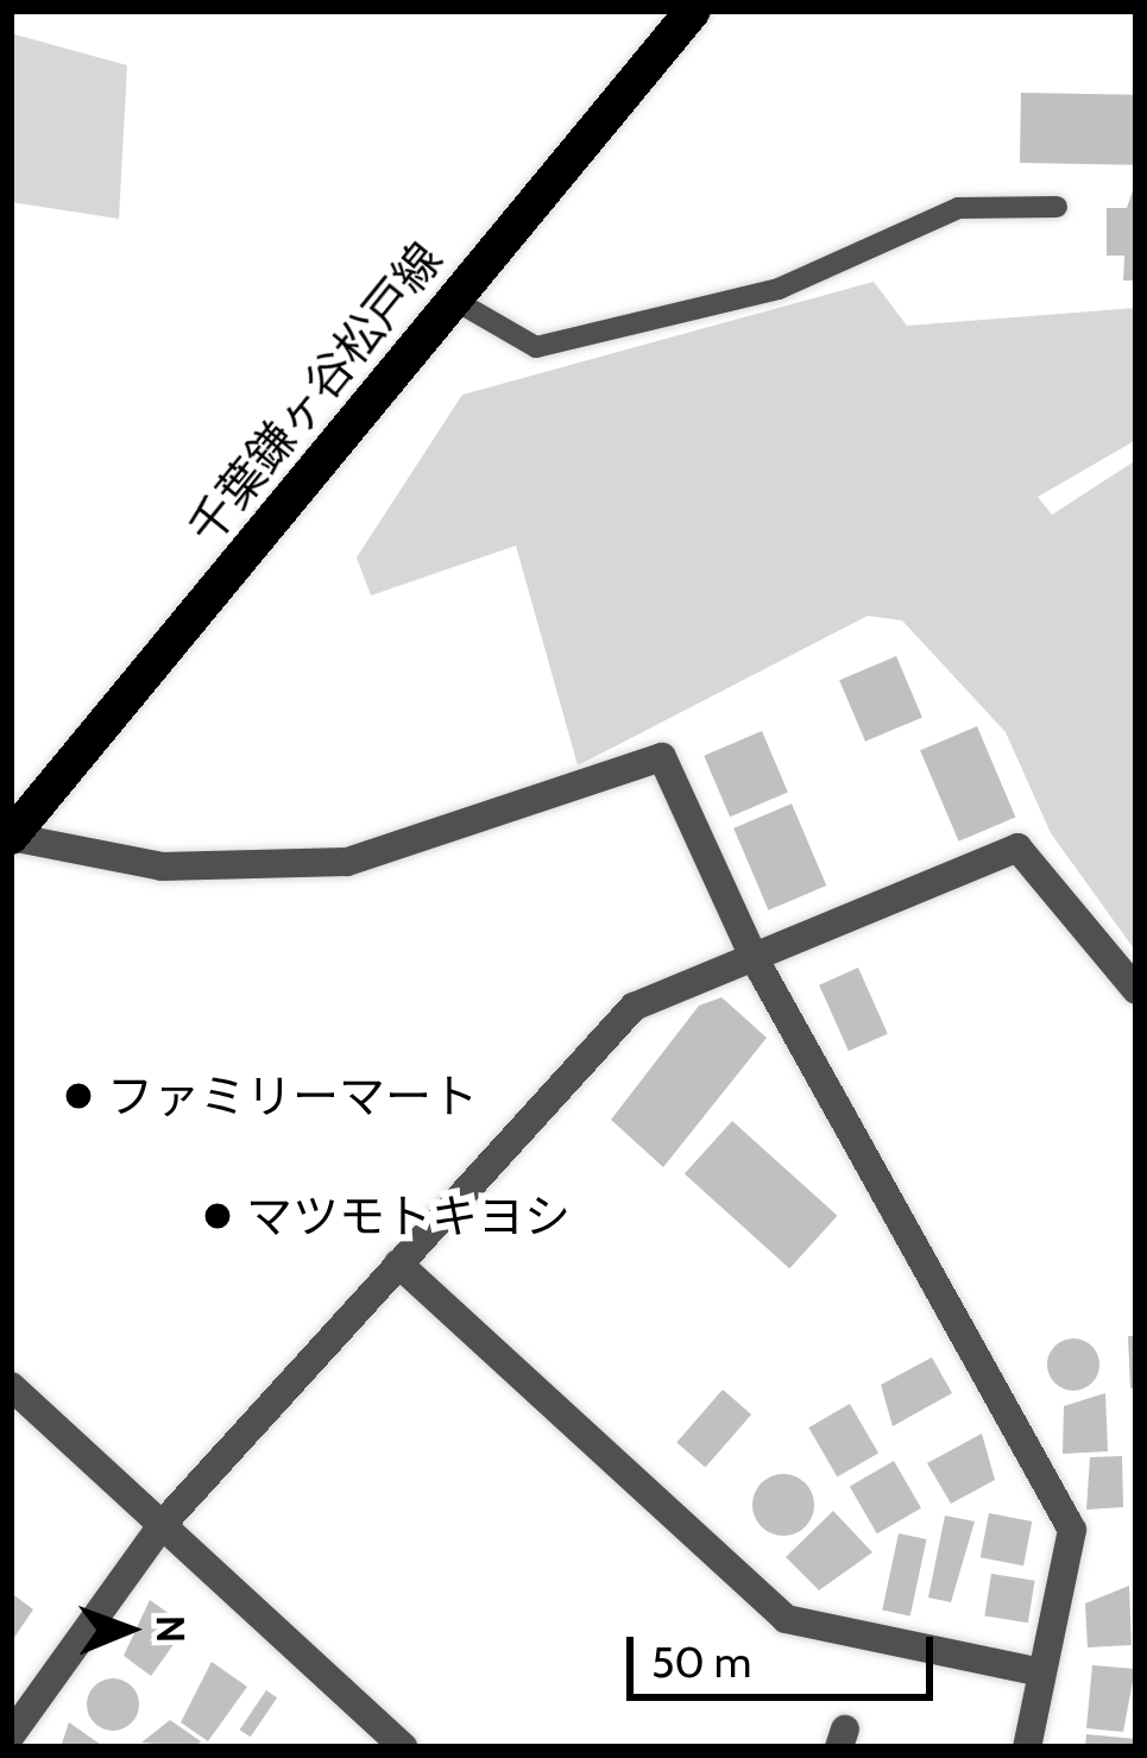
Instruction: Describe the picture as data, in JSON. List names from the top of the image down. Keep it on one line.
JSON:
{"streets":{"main road":["千葉鎌ヶ谷松戸線"]},"places":["ファミリーマート","マツモトキヨシ"],"scale_bar":"50 m","north":"right"}
